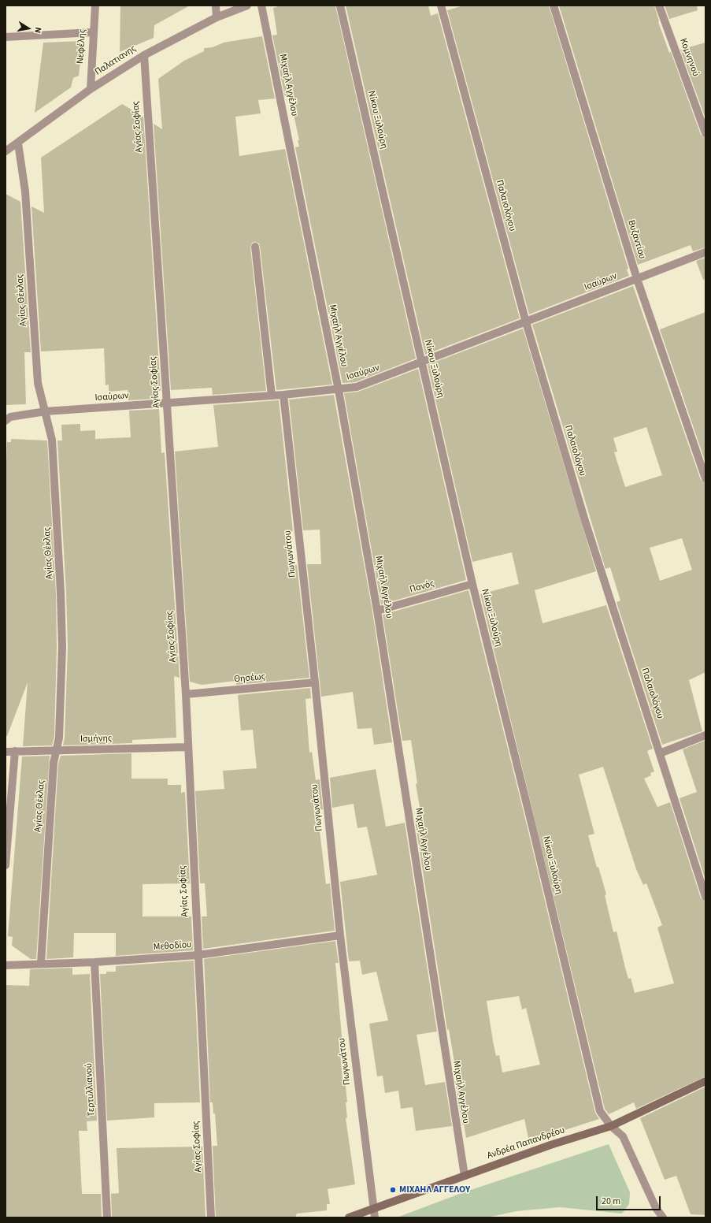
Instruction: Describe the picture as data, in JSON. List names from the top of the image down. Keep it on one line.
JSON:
{"streets":{"main road":["Ανδρέα Παπανδρέου"],"street":["Νεφέλης","Κομνηνού","Παλατιανης","Μιχαήλ Αγγέλου","Νίκου Ξυλούρη","Αγίας Σοφίας","Παλαιολόγου","Βυζαντίου","Ισαύρων","Αγίας Θέκλας","Πωγωνάτου","Πανός","Θησέως","Ισμήνης","Μεθοδίου","Τερτυλλιανού"]},"crossings":[["Νεφέλης","Παλατιανης"],["Παλατιανης","Αγίας Σοφίας"],["Παλατιανης","Αγίας Θέκλας"],["Μιχαήλ Αγγέλου","Ισαύρων"],["Μιχαήλ Αγγέλου","Πανός"],["Μιχαήλ Αγγέλου","Ανδρέα Παπανδρέου"],["Νίκου Ξυλούρη","Ισαύρων"],["Νίκου Ξυλούρη","Πανός"],["Νίκου Ξυλούρη","Ανδρέα Παπανδρέου"],["Αγίας Σοφίας","Ισαύρων"],["Αγίας Σοφίας","Θησέως"],["Αγίας Σοφίας","Ισμήνης"],["Αγίας Σοφίας","Μεθοδίου"],["Παλαιολόγου","Ισαύρων"],["Βυζαντίου","Ισαύρων"],["Ισαύρων","Αγίας Θέκλας"],["Ισαύρων","Πωγωνάτου"],["Αγίας Θέκλας","Ισμήνης"],["Αγίας Θέκλας","Μεθοδίου"],["Πωγωνάτου","Θησέως"],["Πωγωνάτου","Μεθοδίου"],["Πωγωνάτου","Ανδρέα Παπανδρέου"],["Μεθοδίου","Τερτυλλιανού"]],"places":["ΜΙΧΑΗΛ ΑΓΓΕΛΟΥ"],"scale_bar":"20 m","north":"right"}
